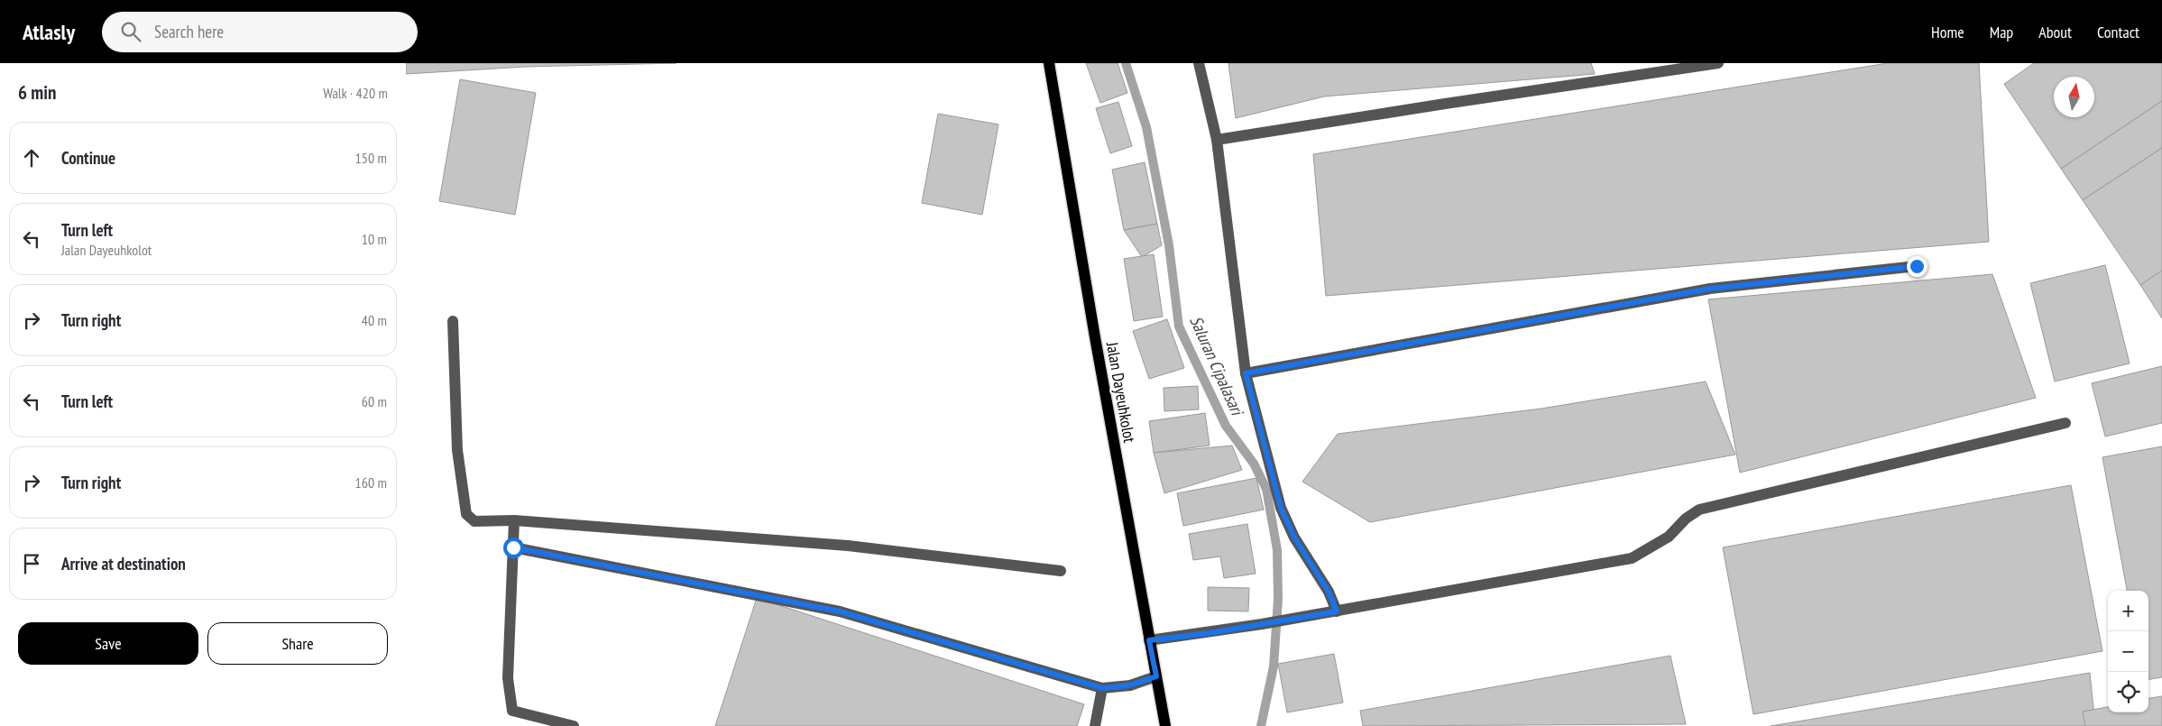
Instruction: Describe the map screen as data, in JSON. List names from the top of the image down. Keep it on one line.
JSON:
{"streets":{"main road":["Jalan Dayeuhkolot"]},"water":["Saluran Cipalasari"],"north":"top","page":{"header":"Atlasly","search":"Search here","nav":["Home","Map","About","Contact"],"heading":["6 min","Walk · 420 m"],"list":[["Continue","150 m"],["Turn left","Jalan Dayeuhkolot","10 m"],["Turn right","40 m"],["Turn left","60 m"],["Turn right","160 m"],"Arrive at destination"],"map_buttons":["+","−"],"buttons":["Save","Share"]}}
